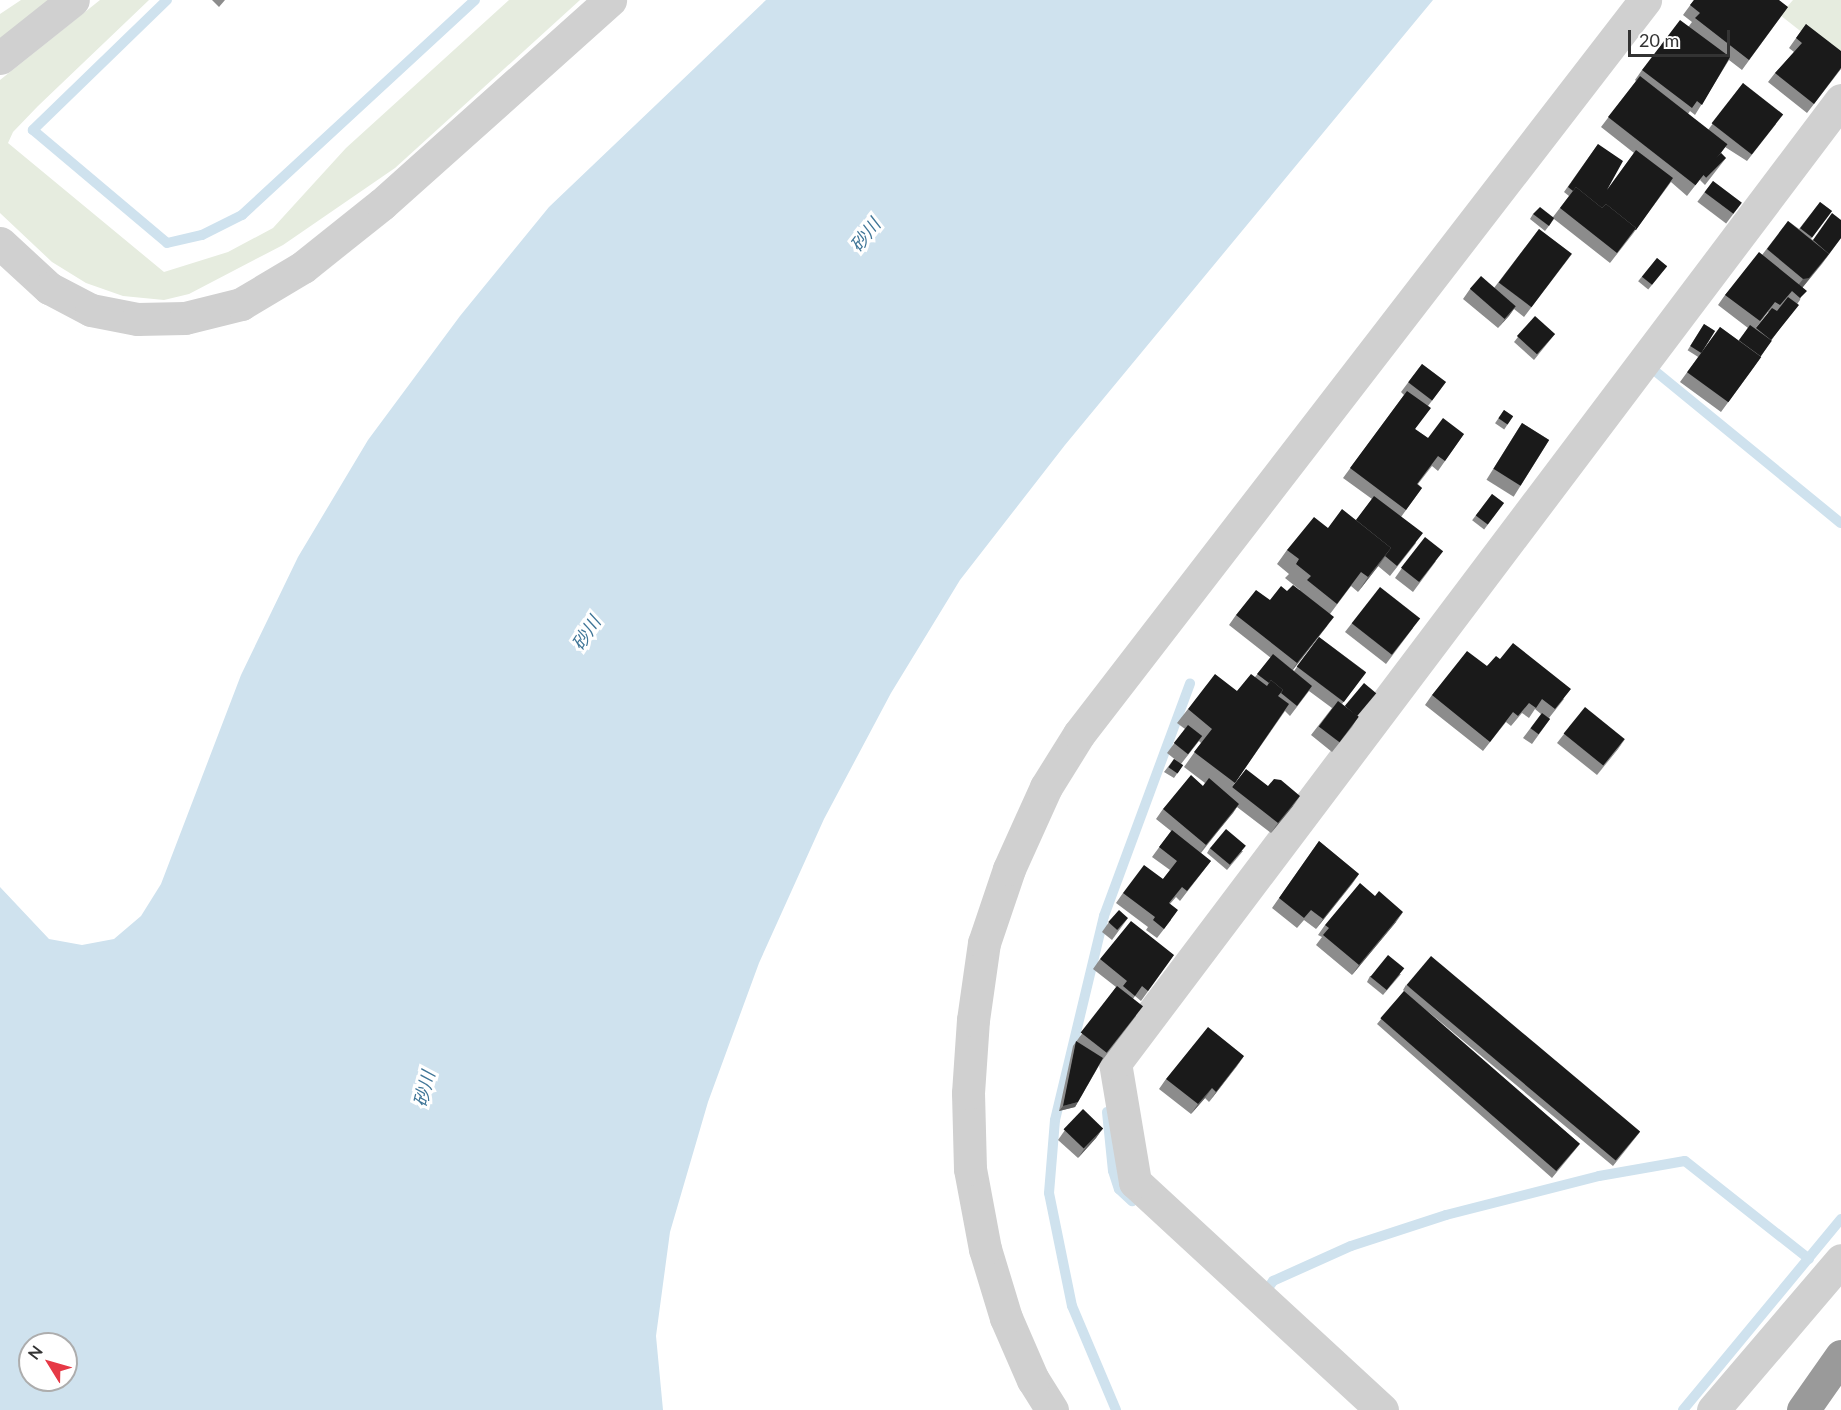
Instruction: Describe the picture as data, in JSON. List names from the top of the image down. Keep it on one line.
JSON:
{"water":["砂川"],"scale_bar":"20 m","north":"top left"}
